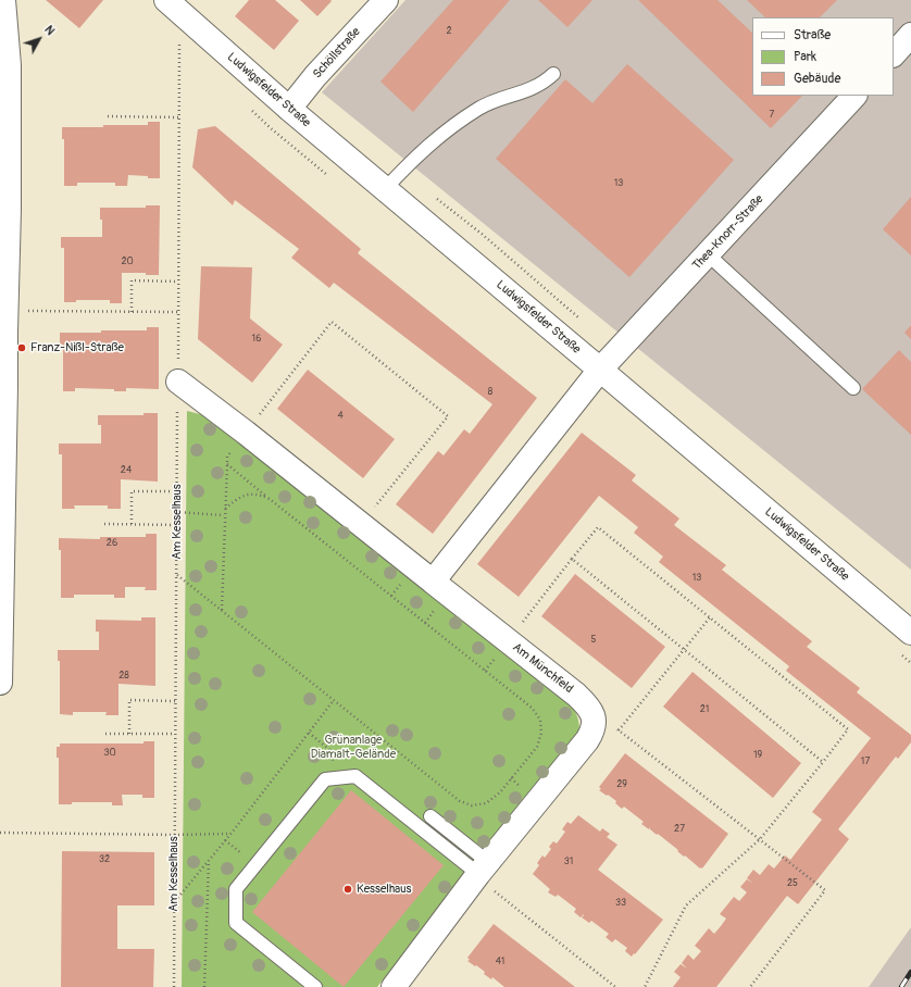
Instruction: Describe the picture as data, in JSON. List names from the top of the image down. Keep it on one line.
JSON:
{"streets":{"street":["Schöllstraße","Ludwigsfelder Straße","Thea-Knorr-Straße","Am Münchfeld"],"path":["Am Kesselhaus"]},"crossings":[["Schöllstraße","Ludwigsfelder Straße"],["Ludwigsfelder Straße","Thea-Knorr-Straße"],["Ludwigsfelder Straße","Am Kesselhaus"]],"parks":["Grünanlage Diamalt-Gelände"],"places":["Franz-Nißl-Straße","Kesselhaus"],"house_numbers":["2","7","13","20","16","8","4","24","26","13","5","28","21","30","19","17","29","27","32","31","25","33","41"],"legend":["Straße","Park","Gebäude"],"north":"top right"}
